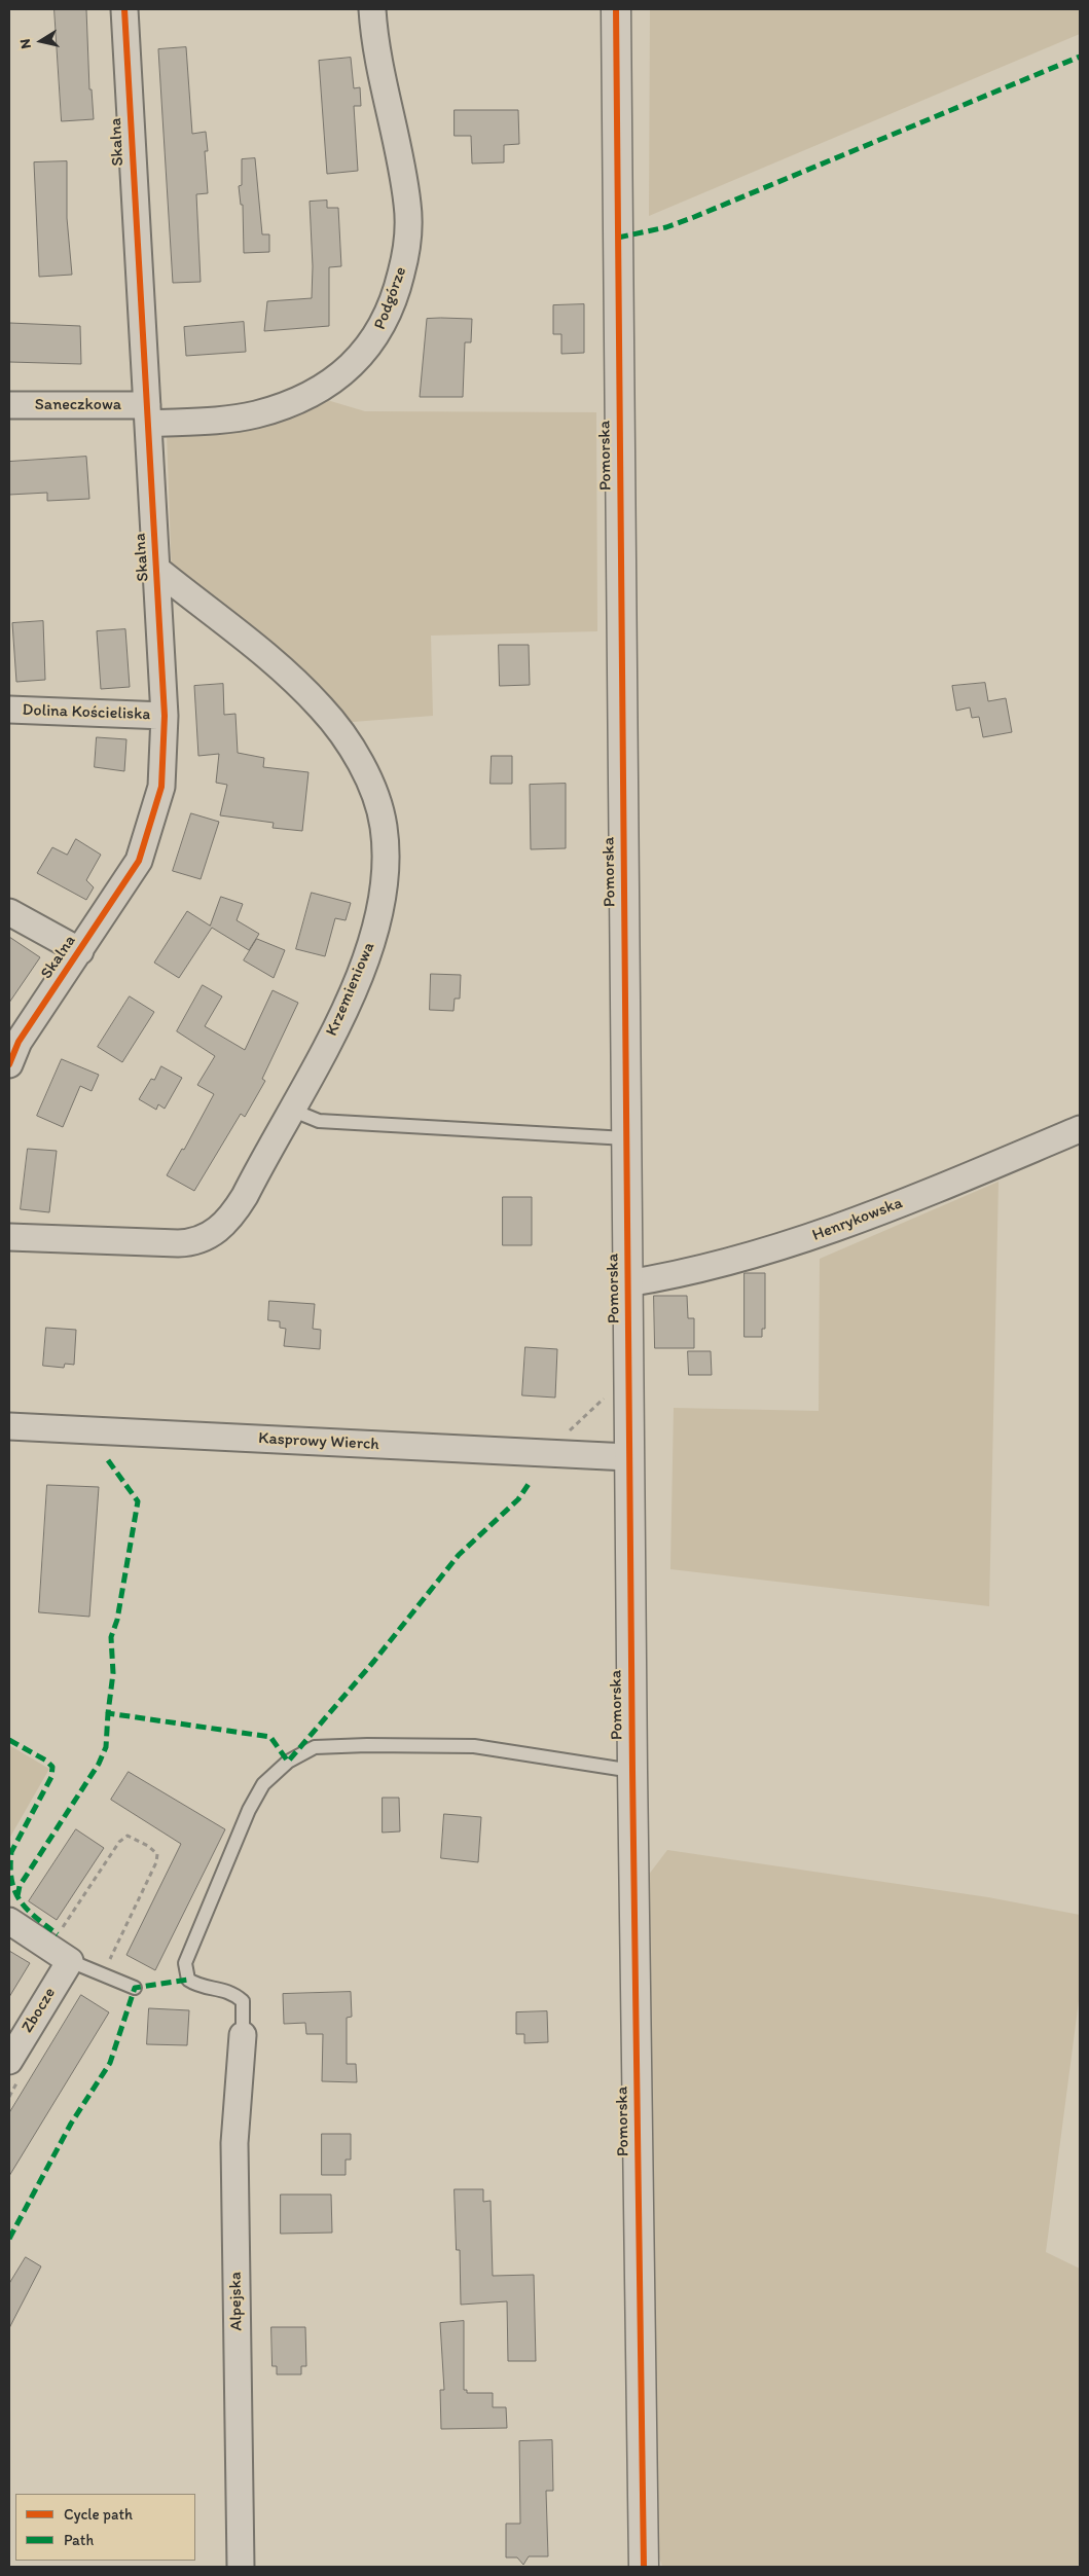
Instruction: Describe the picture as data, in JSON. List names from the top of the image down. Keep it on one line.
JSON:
{"streets":{"street":["Skalna","Podgórze","Saneczkowa","Pomorska","Dolina Kościeliska","Krzemieniowa","Henrykowska","Kasprowy Wierch","Zbocze","Alpejska"]},"crossings":[["Skalna","Podgórze"],["Skalna","Saneczkowa"],["Skalna","Dolina Kościeliska"],["Skalna","Krzemieniowa"],["Podgórze","Saneczkowa"],["Pomorska","Henrykowska"],["Pomorska","Kasprowy Wierch"]],"legend":["Cycle path","Path"],"north":"left"}
